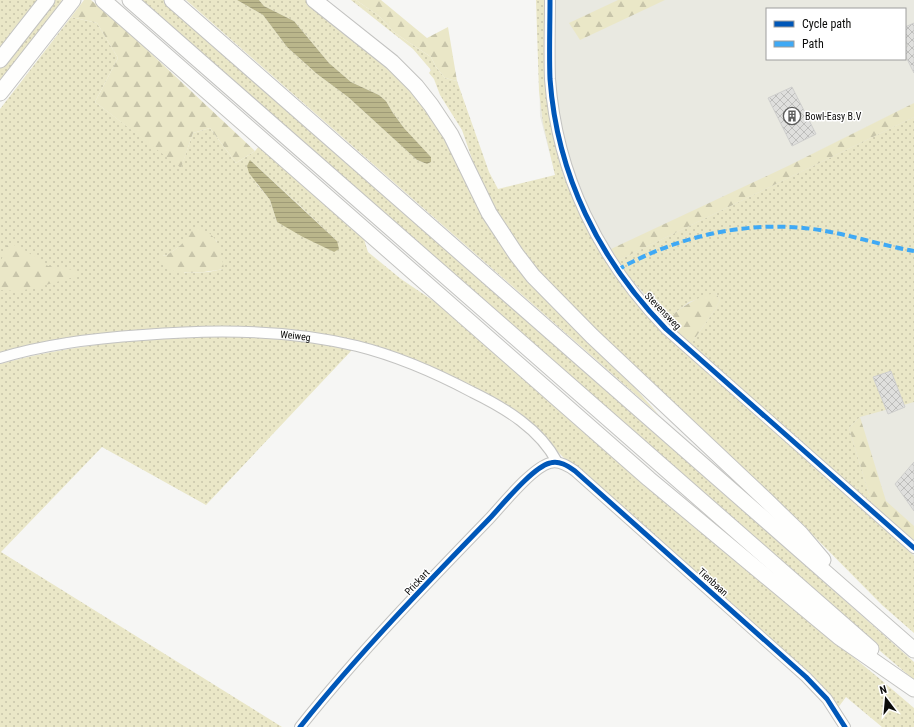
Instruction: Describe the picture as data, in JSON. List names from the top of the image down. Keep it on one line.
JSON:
{"streets":{"street":["Stevensweg","Weiweg","Prickart","Tienbaan"]},"crossings":[["Weiweg","Prickart"],["Weiweg","Tienbaan"],["Prickart","Tienbaan"]],"places":{"building":["Bowl-Easy B.V"]},"legend":["Cycle path","Path"],"north":"top"}
